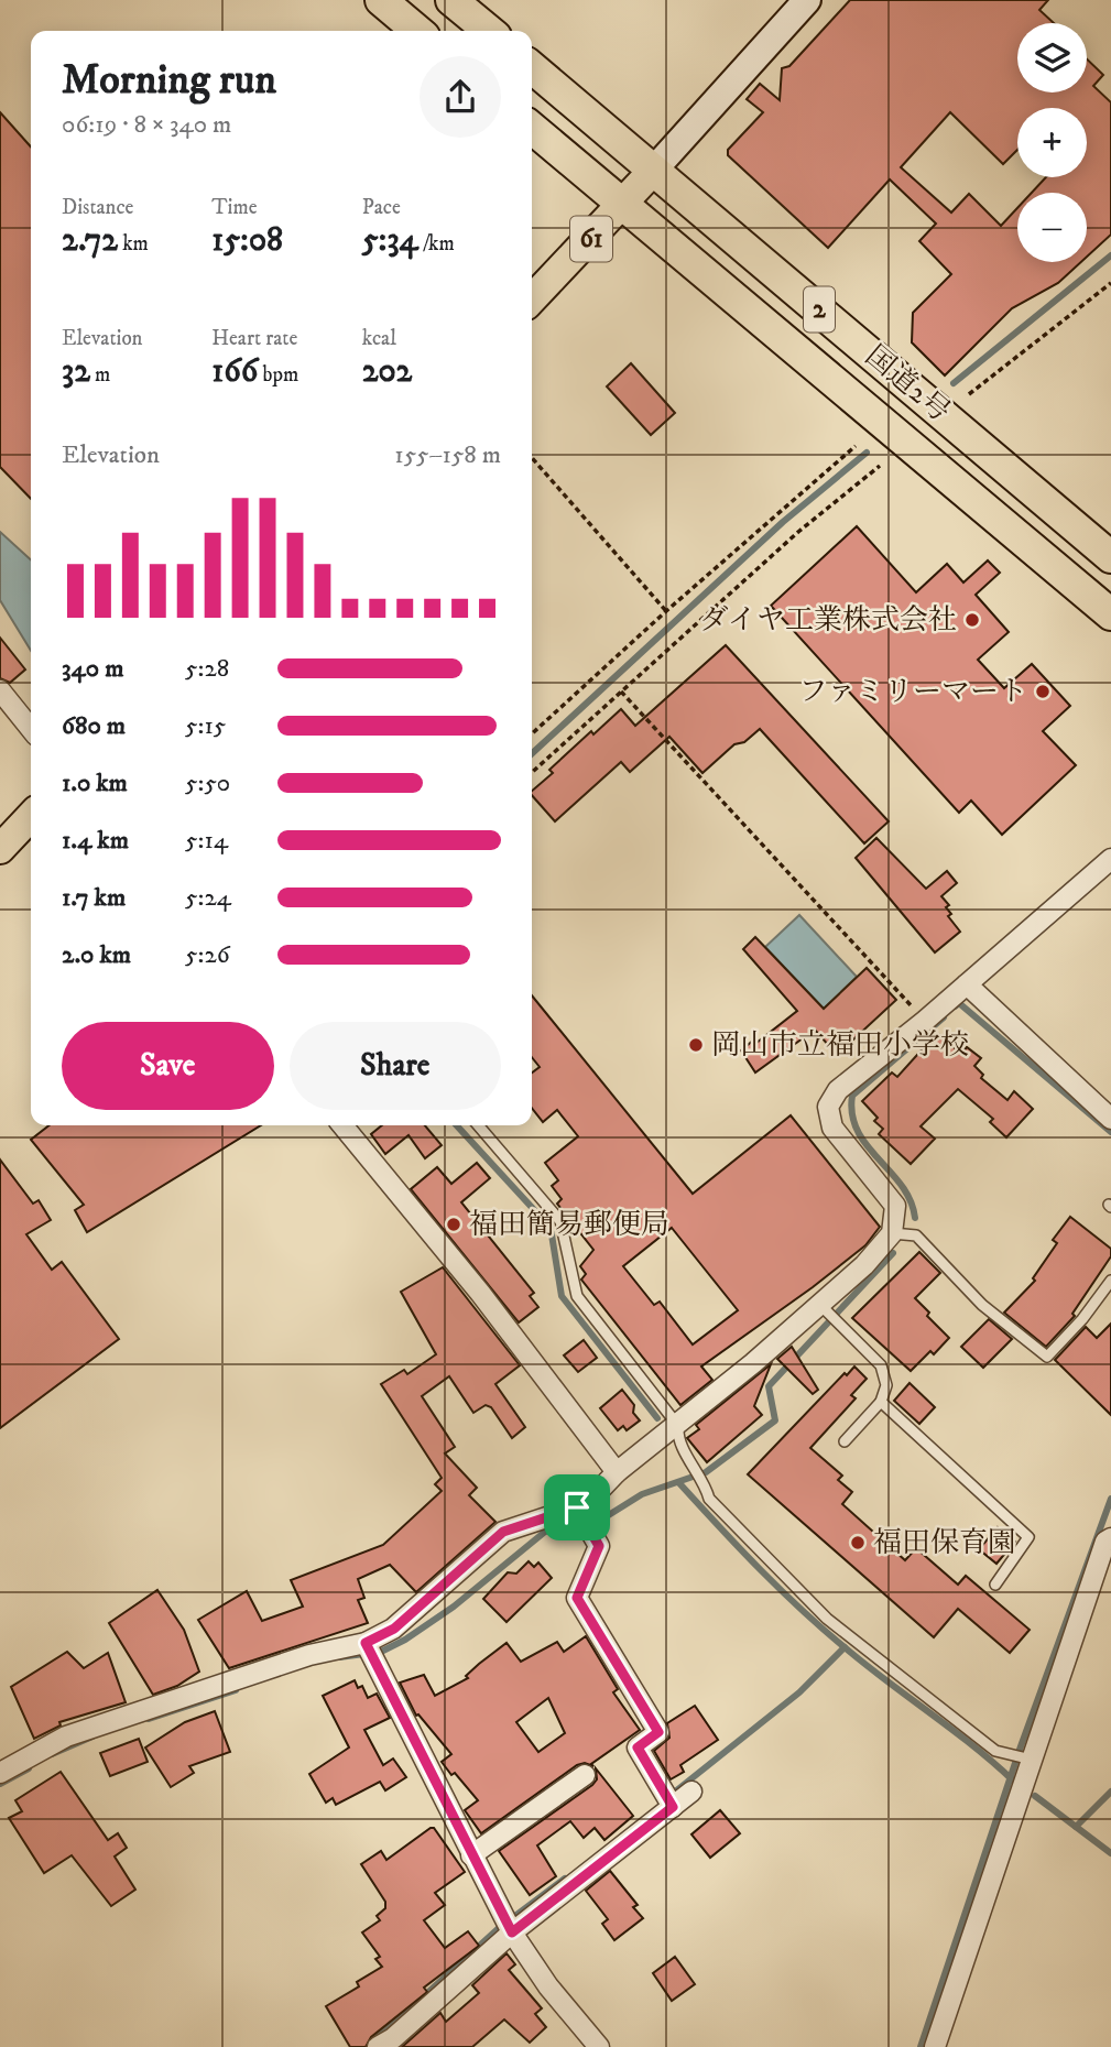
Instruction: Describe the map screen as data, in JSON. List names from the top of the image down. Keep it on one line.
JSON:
{"streets":{"highway":["2","国道2号"],"main road":["61"]},"crossings":[["61","国道2号"]],"places":["ダイヤ工業株式会社","ファミリーマート","岡山市立福田小学校","福田簡易郵便局","福田保育園"],"page":{"map_buttons":["+","−"],"heading":["Morning run","06:19 · 8 × 340 m"],"stats":[["Distance","2.72 km"],["Time","15:08"],["Pace","5:34 /km"],["Elevation","32 m"],["Heart rate","166 bpm"],["kcal","202"]],"chart":["Elevation","155–158 m"],"list":[{"name":"340 m","note":"5:28"},{"name":"680 m","note":"5:15"},{"name":"1.0 km","note":"5:50"},{"name":"1.4 km","note":"5:14"},{"name":"1.7 km","note":"5:24"},{"name":"2.0 km","note":"5:26"}],"buttons":["Save","Share"]}}
